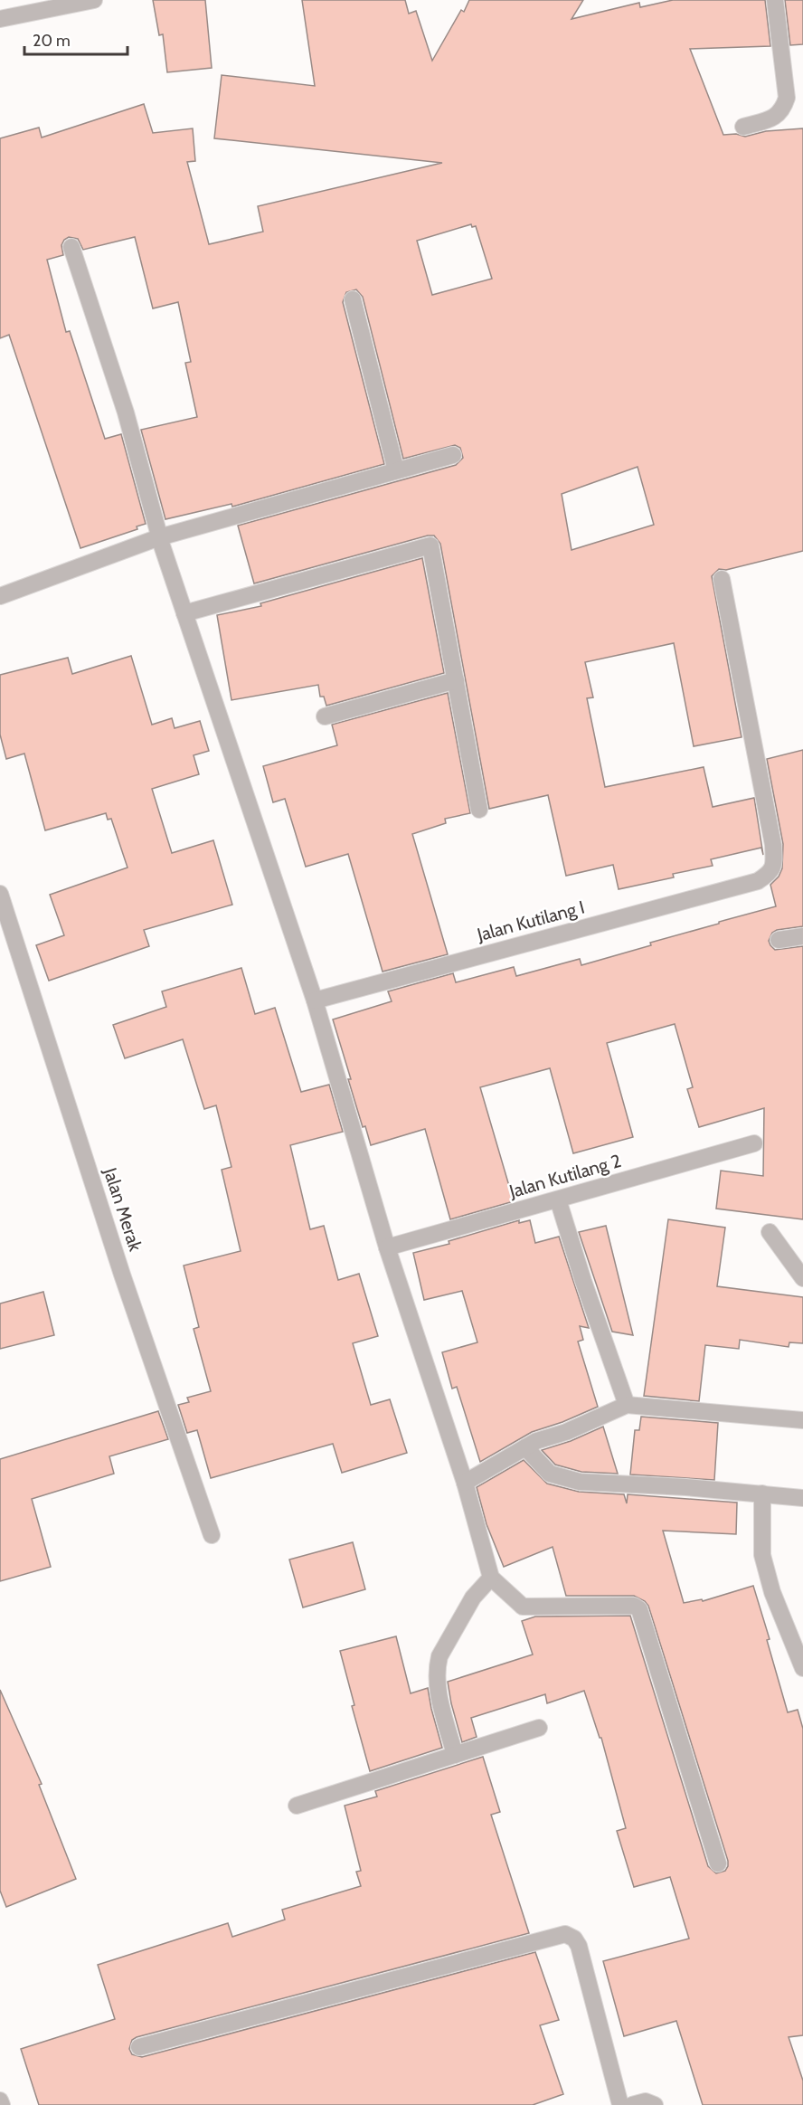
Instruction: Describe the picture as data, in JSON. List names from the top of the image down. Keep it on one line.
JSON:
{"streets":{"street":["Jalan Kutilang I","Jalan Kutilang 2","Jalan Merak"]},"scale_bar":"20 m"}
